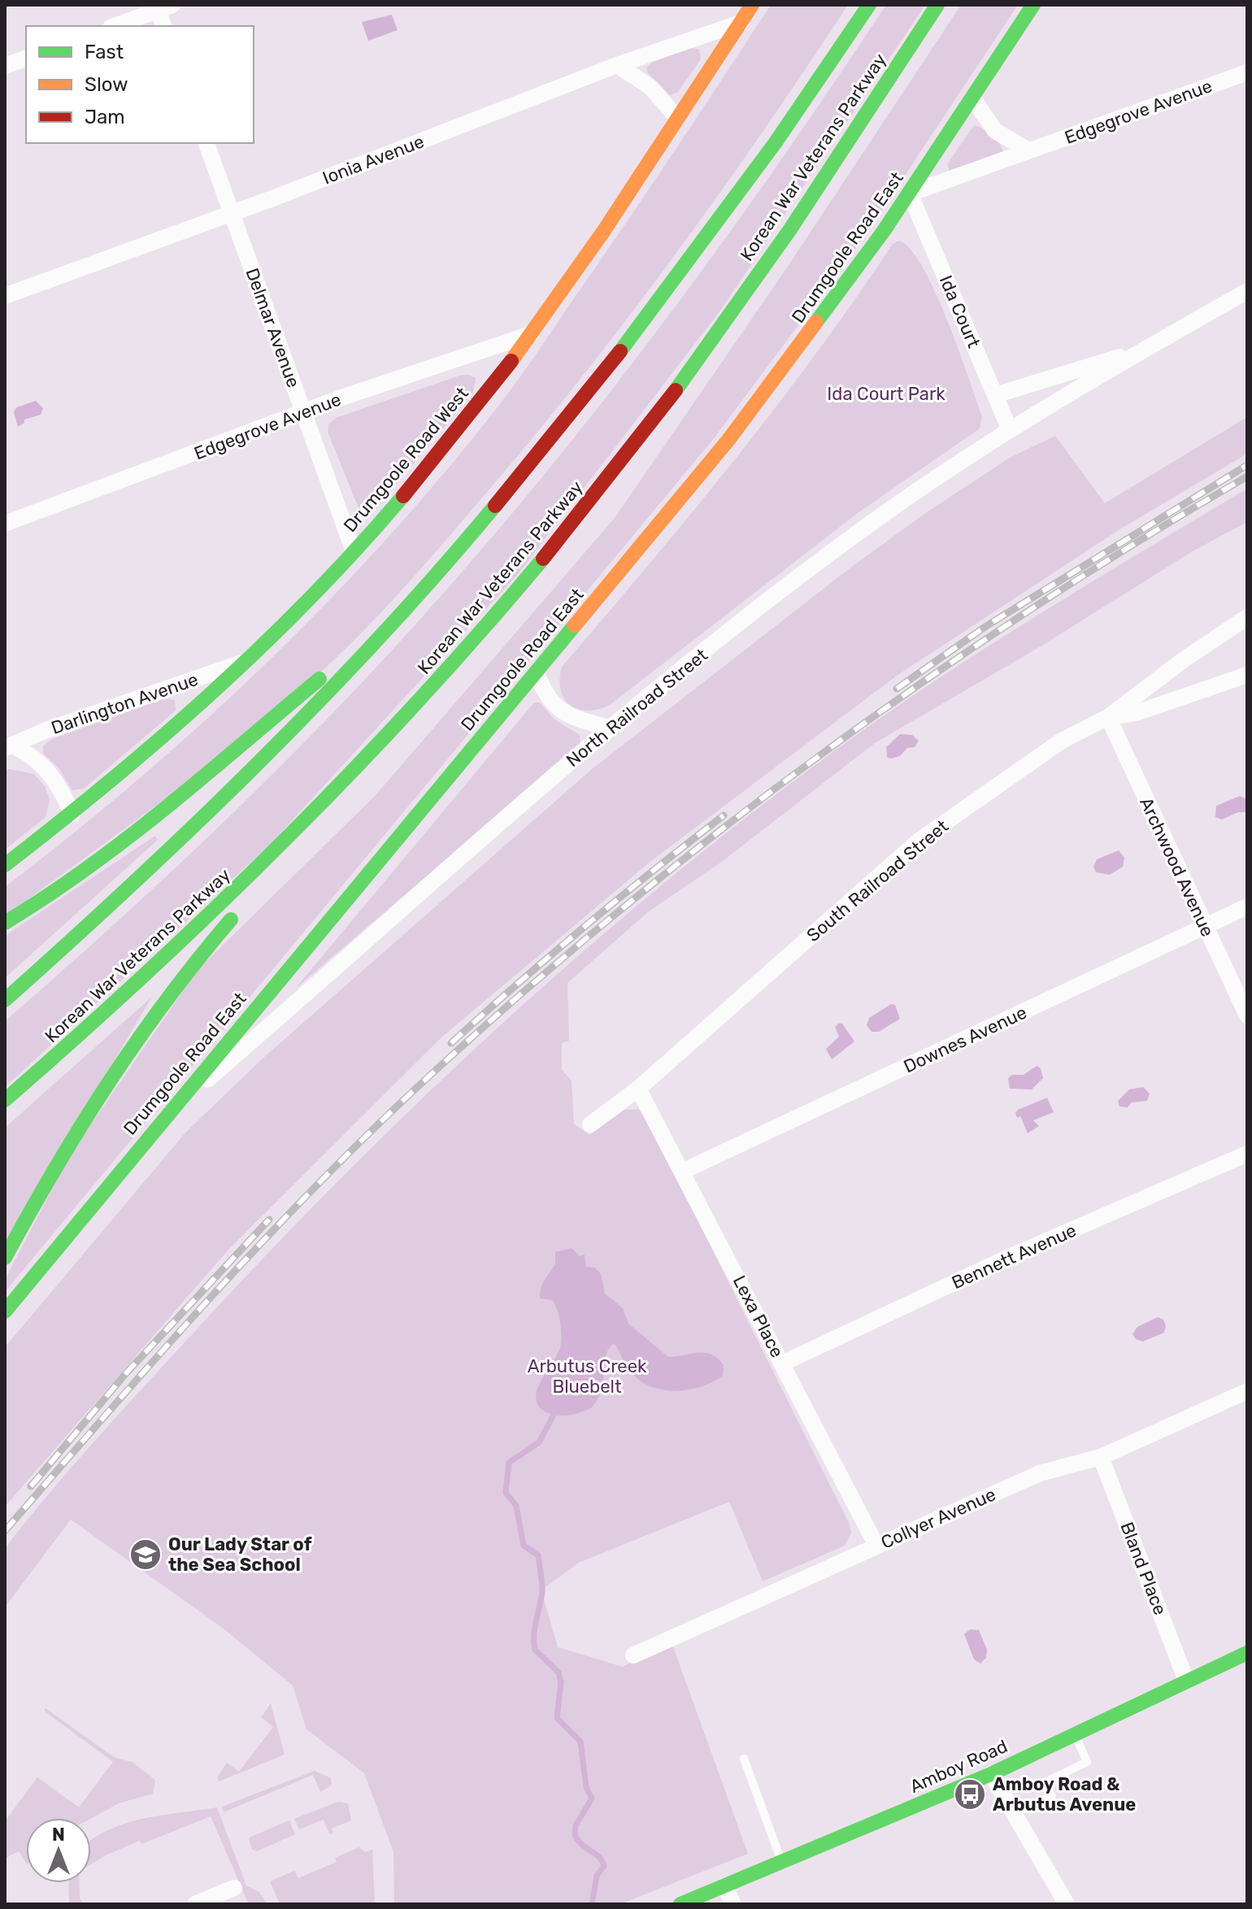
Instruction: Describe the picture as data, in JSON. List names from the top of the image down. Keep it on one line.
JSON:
{"streets":{"main road":["Korean War Veterans Parkway","Drumgoole Road East","Drumgoole Road West","Amboy Road"],"street":["Edgegrove Avenue","Ionia Avenue","Ida Court","Delmar Avenue","Darlington Avenue","North Railroad Street","Archwood Avenue","South Railroad Street","Downes Avenue","Bennett Avenue","Lexa Place","Collyer Avenue","Bland Place"]},"crossings":[["Edgegrove Avenue","Drumgoole Road East"],["Edgegrove Avenue","Ida Court"],["Edgegrove Avenue","Delmar Avenue"],["Edgegrove Avenue","Drumgoole Road West"],["Ionia Avenue","Delmar Avenue"],["Ionia Avenue","Drumgoole Road West"],["Drumgoole Road East","Ida Court"],["Drumgoole Road East","North Railroad Street"],["Ida Court","North Railroad Street"],["Delmar Avenue","Drumgoole Road West"],["Drumgoole Road West","Darlington Avenue"],["Archwood Avenue","South Railroad Street"],["Archwood Avenue","Downes Avenue"],["South Railroad Street","Lexa Place"],["Downes Avenue","Lexa Place"],["Bennett Avenue","Lexa Place"],["Lexa Place","Collyer Avenue"],["Collyer Avenue","Bland Place"],["Bland Place","Amboy Road"]],"parks":["Ida Court Park","Arbutus Creek Bluebelt"],"places":{"school or university":["Our Lady Star of the Sea School"],"bus stop":["Amboy Road & Arbutus Avenue"]},"legend":["Fast","Slow","Jam"],"north":"top"}
